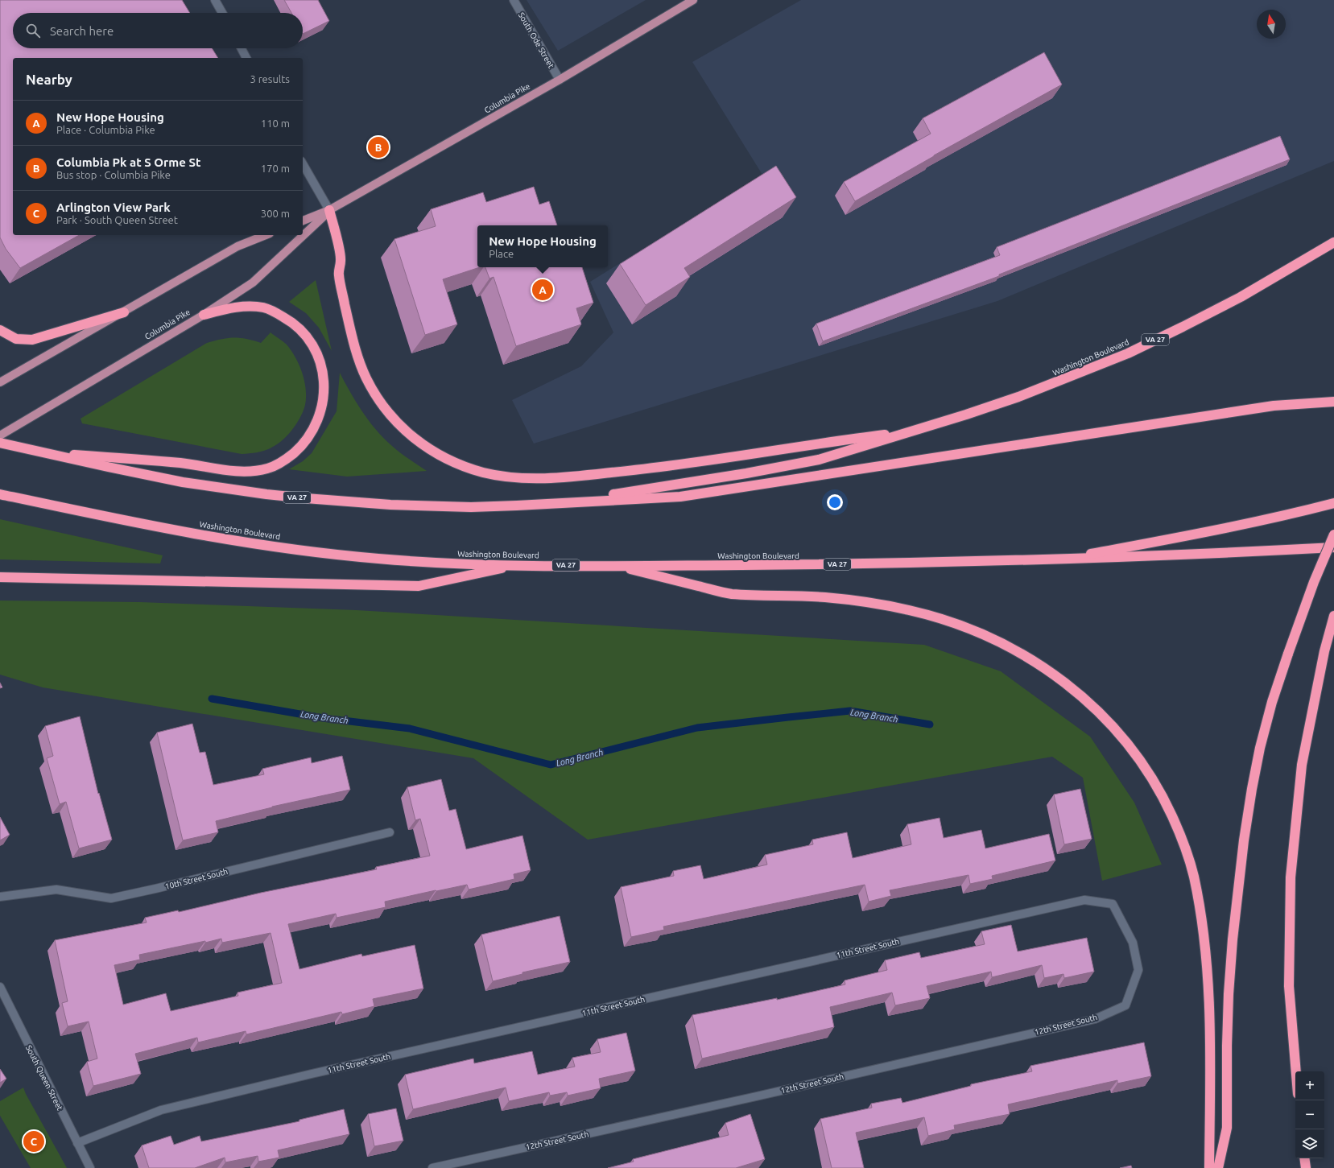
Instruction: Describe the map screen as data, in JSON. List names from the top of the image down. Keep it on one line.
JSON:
{"streets":{"highway":["VA 27","Washington Boulevard"],"main road":["Columbia Pike"],"street":["South Ode Street","10th Street South","11th Street South","12th Street South","South Queen Street"]},"crossings":[["South Ode Street","Columbia Pike"],["VA 27","Washington Boulevard"],["11th Street South","12th Street South"],["11th Street South","South Queen Street"]],"water":["Long Branch"],"north":"top","page":{"search":"Search here","heading":["Nearby","3 results"],"list":[{"mark":"A","name":"New Hope Housing","note":"Place · Columbia Pike","value":"110 m"},{"mark":"B","name":"Columbia Pk at S Orme St","note":"Bus stop · Columbia Pike","value":"170 m"},{"mark":"C","name":"Arlington View Park","note":"Park · South Queen Street","value":"300 m"}],"pins":["B","A","C"],"popup":["New Hope Housing","Place"],"map_buttons":["+","−"]}}
